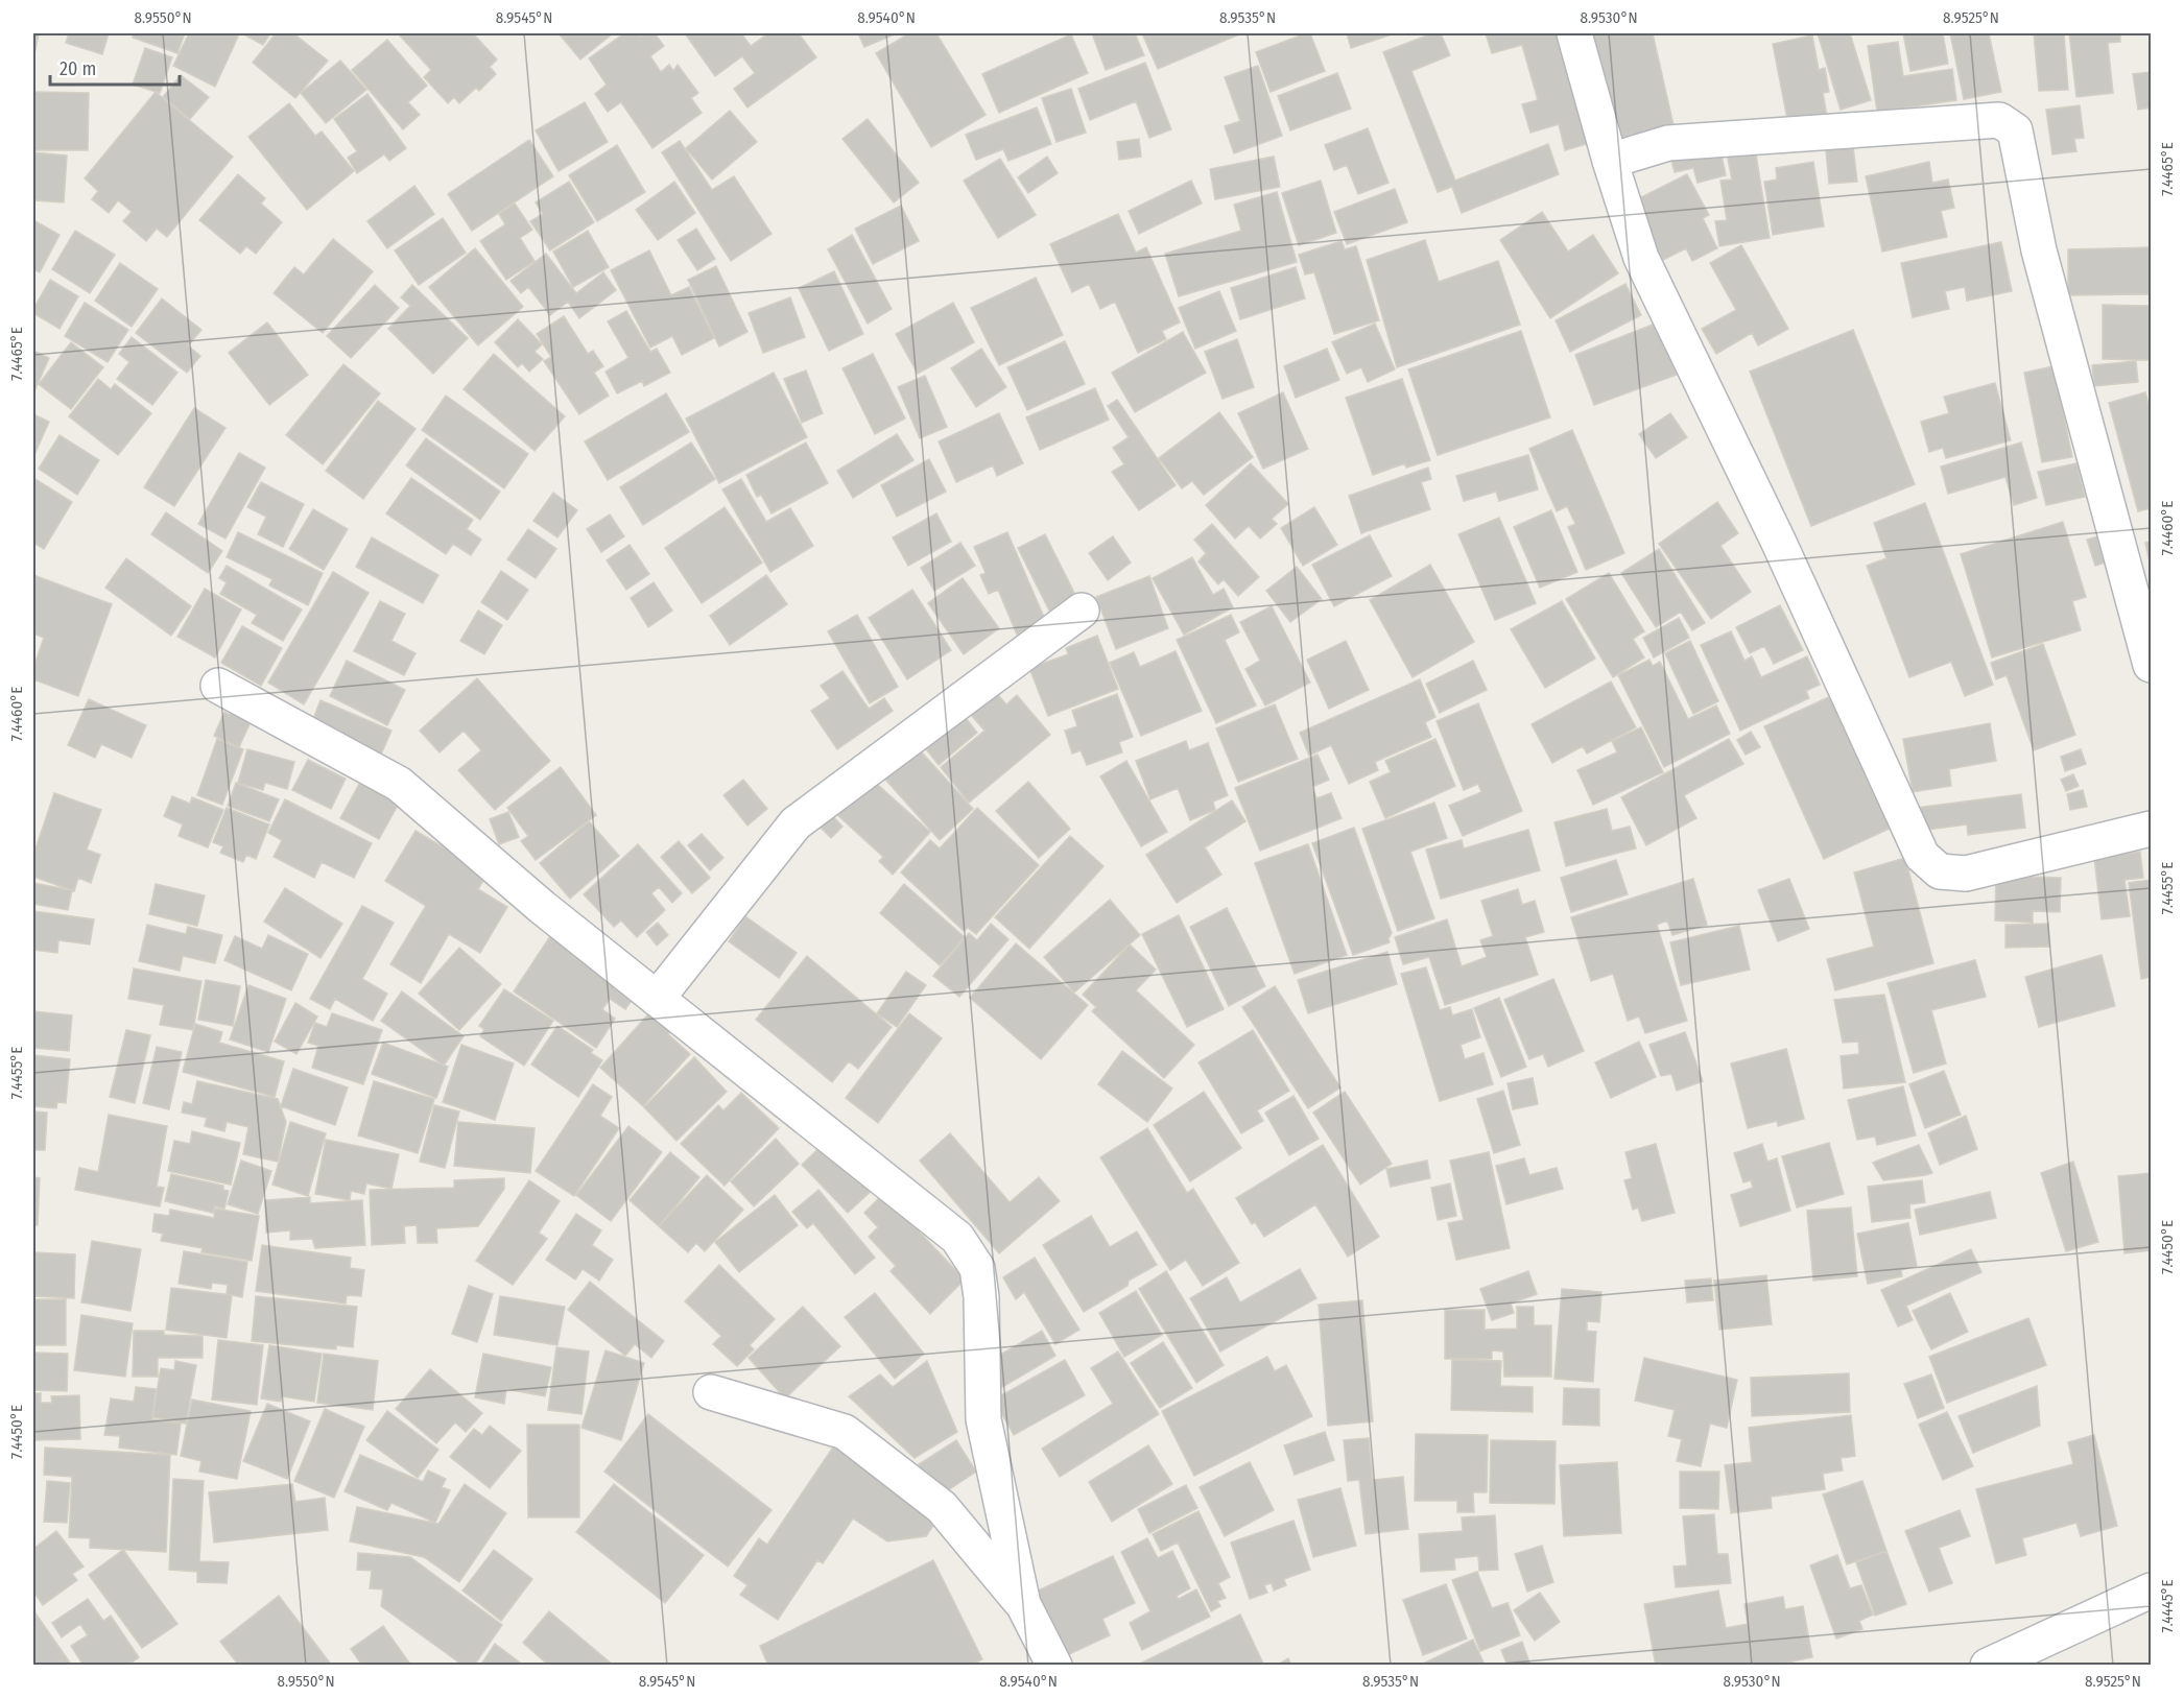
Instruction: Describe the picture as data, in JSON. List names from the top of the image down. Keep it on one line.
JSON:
{"scale_bar":"20 m","coordinates":["8.9550°N","8.9545°N","8.9540°N","8.9535°N","8.9530°N","8.9525°N","7.4465°E","7.4460°E","7.4455°E","7.4450°E","7.4445°E"]}
